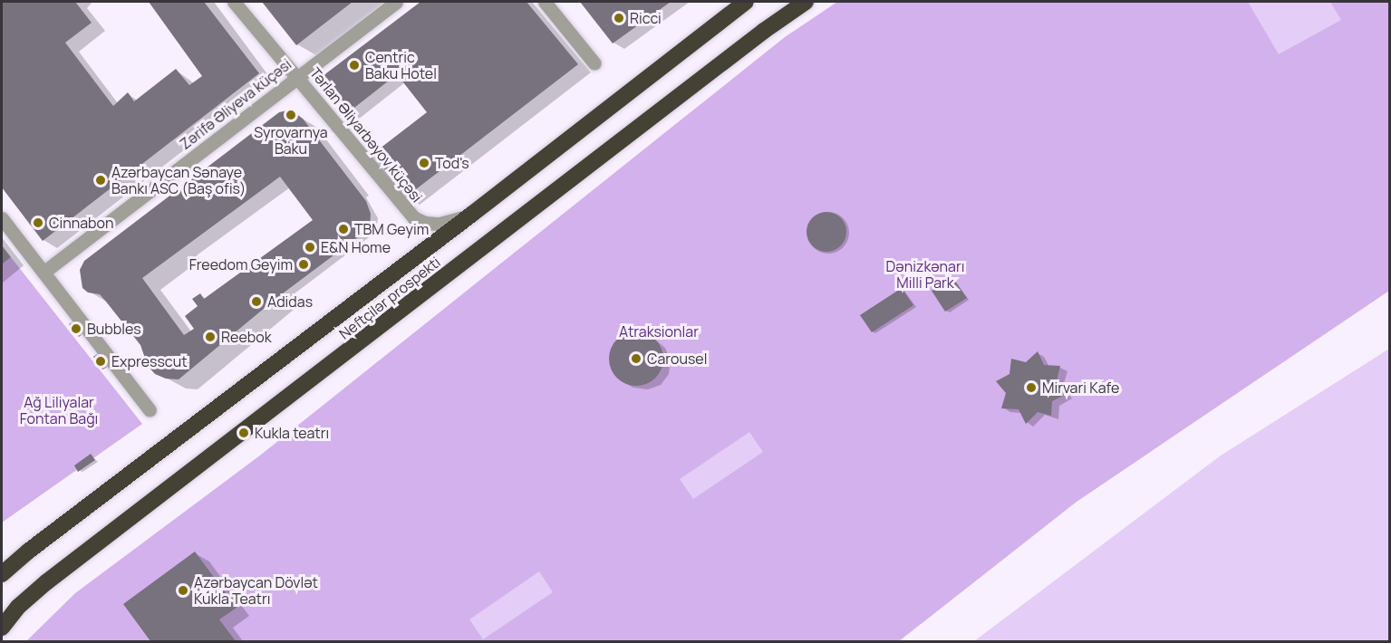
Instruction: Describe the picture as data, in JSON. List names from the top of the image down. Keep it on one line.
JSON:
{"streets":{"highway":["Neftçilər prospekti"],"street":["Zərifə Əliyeva küçəsi","Tərlan Əliyarbəyov küçəsi"]},"crossings":[["Zərifə Əliyeva küçəsi","Tərlan Əliyarbəyov küçəsi"],["Tərlan Əliyarbəyov küçəsi","Neftçilər prospekti"]],"parks":["Dənizkənarı Milli Park","Atraksionlar","Ağ Liliyalar Fontan Bağı"],"places":["Ricci","Centric Baku Hotel","Syrovarnya Baku","Tod's","Azərbaycan Sənaye Bankı ASC (Baş ofis)","Cinnabon","TBM Geyim","E&N Home","Freedom Geyim","Adidas","Bubbles","Reebok","Carousel","Expresscut","Mirvari Kafe","Kukla teatrı","Azərbaycan Dövlət Kukla Teatrı"]}
